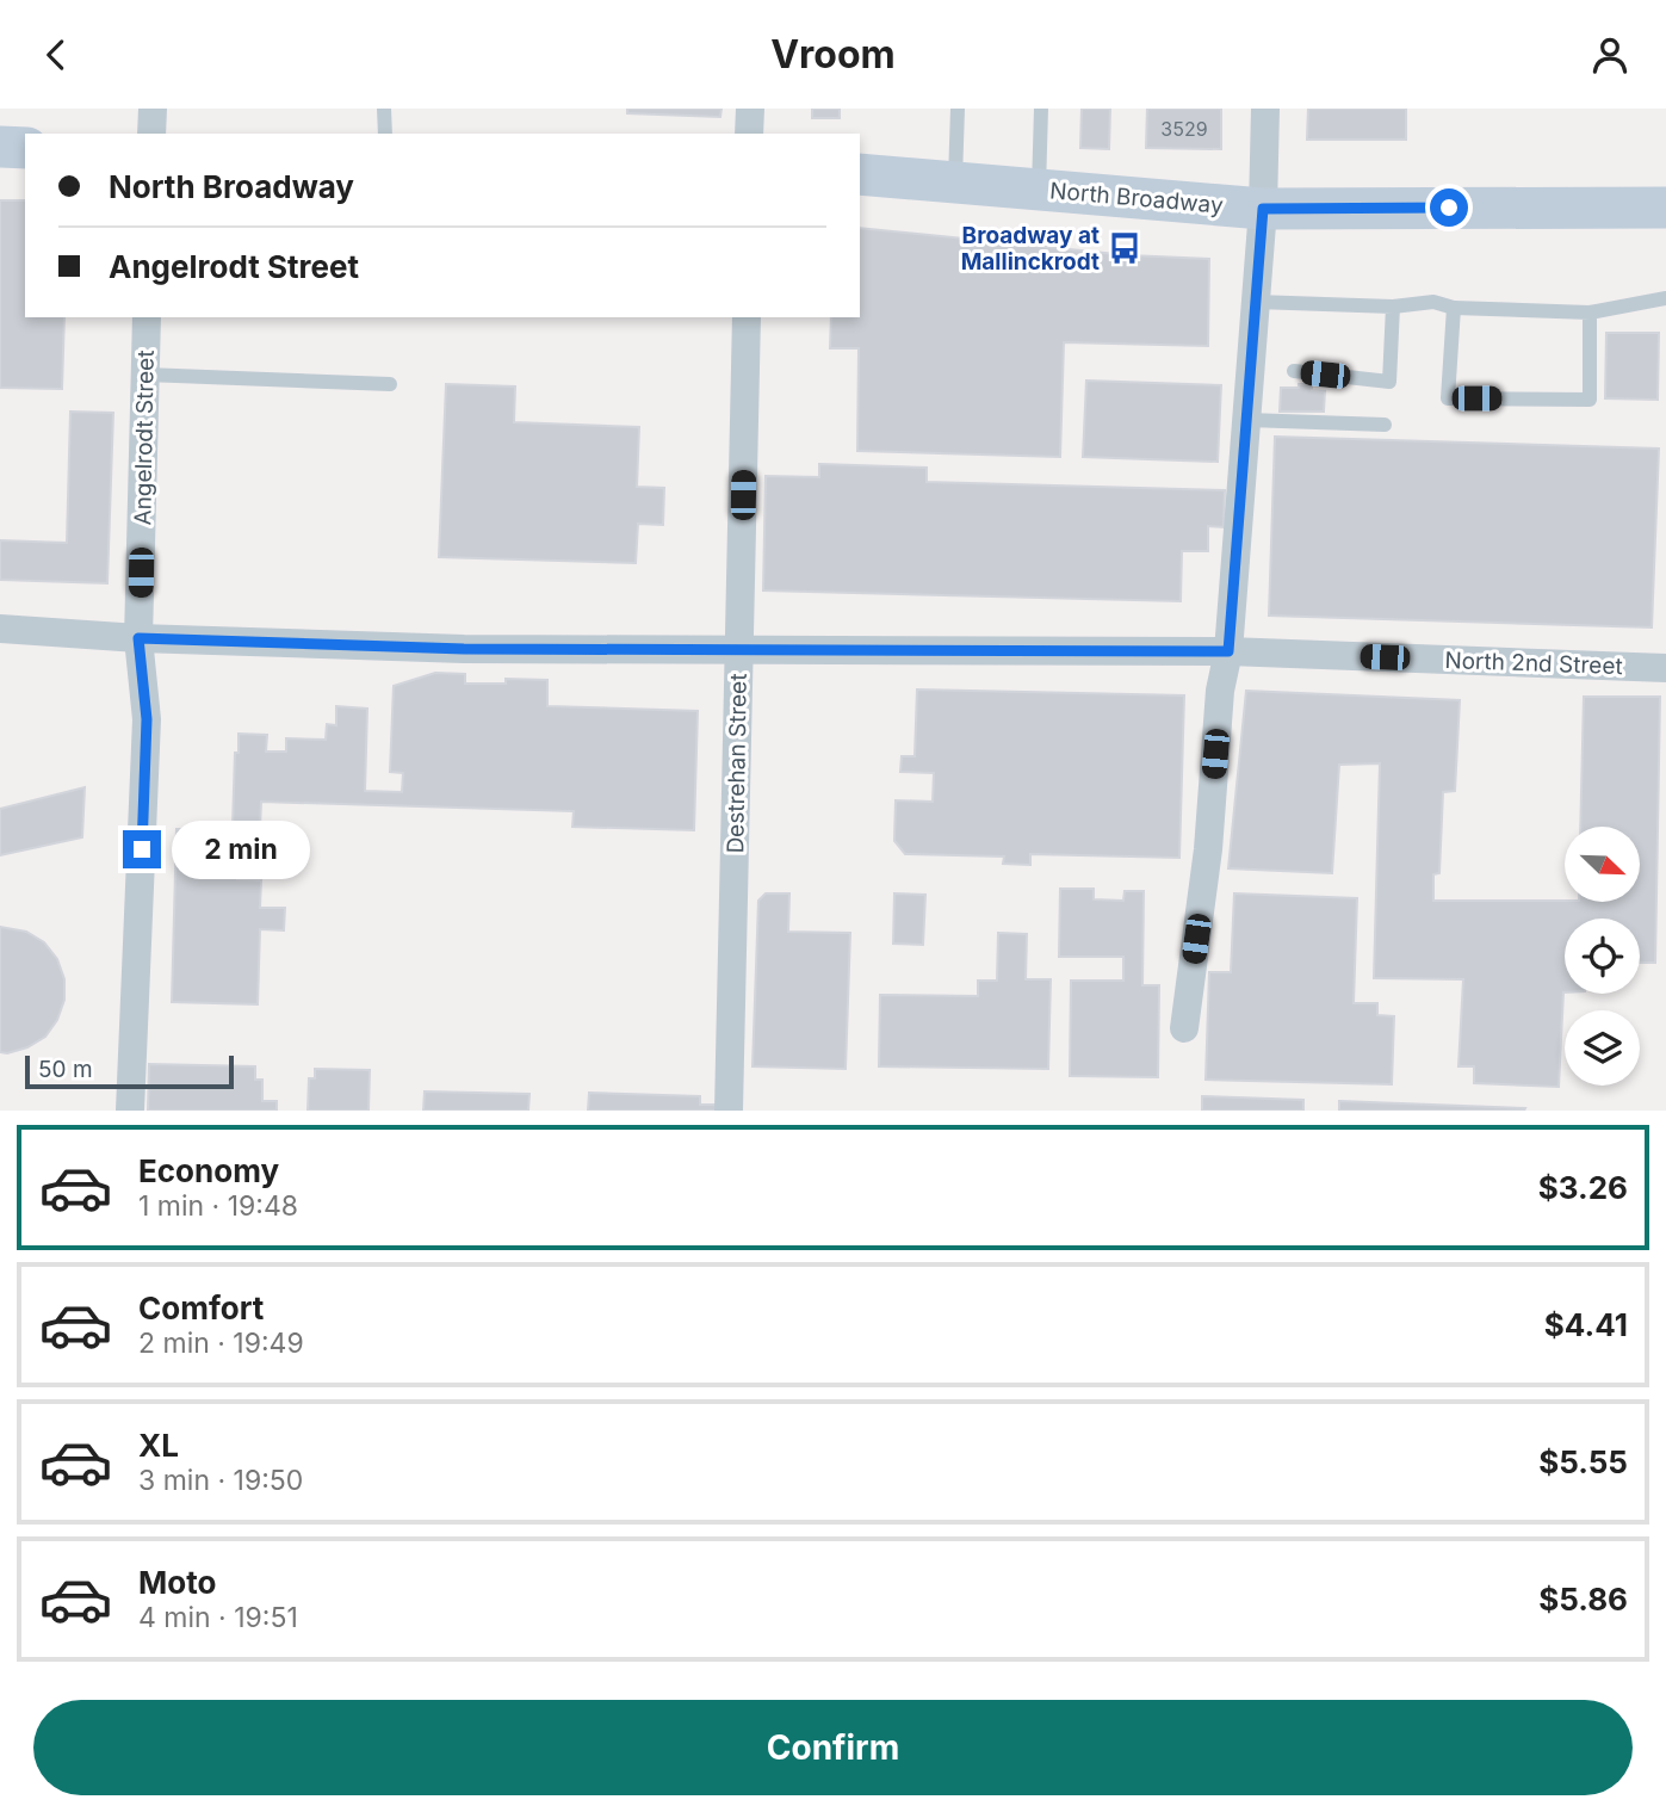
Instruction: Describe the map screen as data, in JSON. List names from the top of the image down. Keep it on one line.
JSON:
{"streets":{"main road":["North Broadway"],"street":["Angelrodt Street","North 2nd Street","Destrehan Street"]},"crossings":[["Angelrodt Street","North 2nd Street"],["North 2nd Street","Destrehan Street"]],"places":{"bus stop":["Broadway at Mallinckrodt"]},"house_numbers":["3529"],"scale_bar":"50 m","north":"bottom right","page":{"header":"Vroom","banner":["North Broadway","Angelrodt Street"],"bubble":"2 min","scale":"50 m","list":[{"name":"Economy","note":"1 min · 19:48","value":"$3.26"},{"name":"Comfort","note":"2 min · 19:49","value":"$4.41"},{"name":"XL","note":"3 min · 19:50","value":"$5.55"},{"name":"Moto","note":"4 min · 19:51","value":"$5.86"}],"buttons":"Confirm"}}
